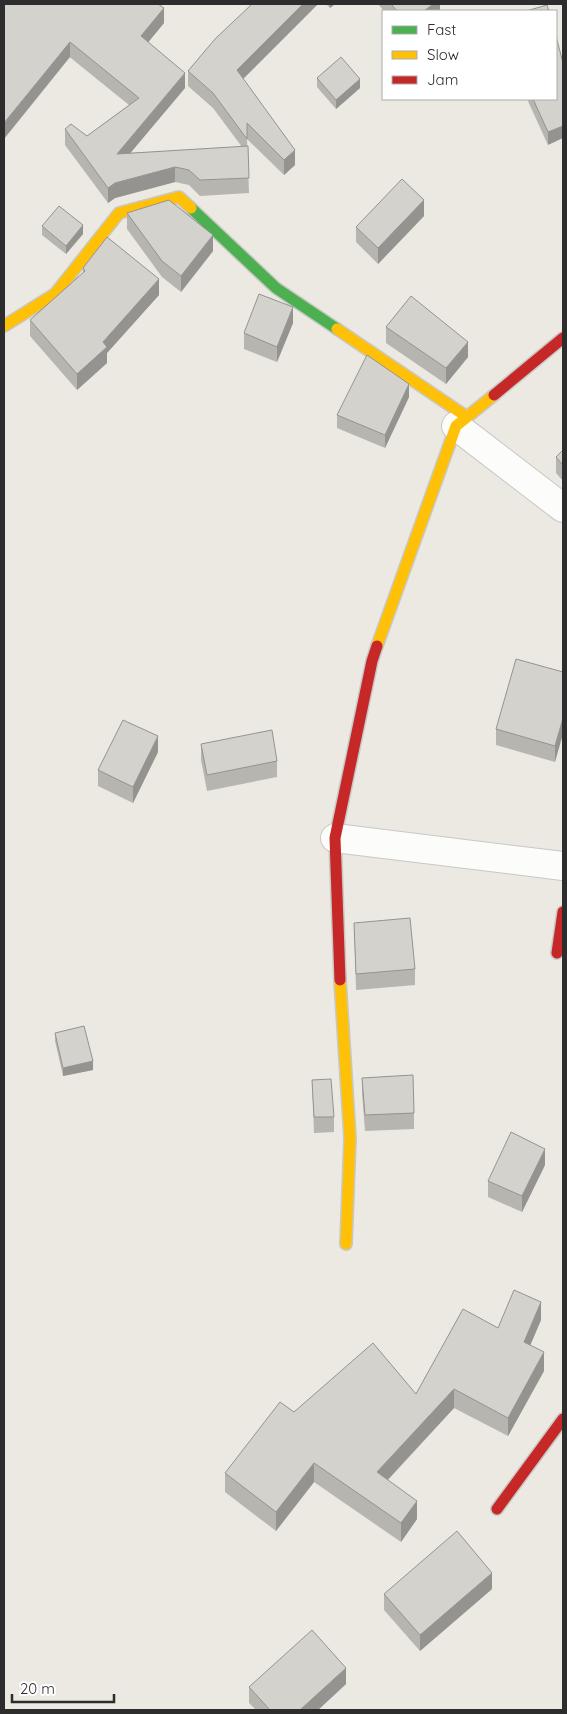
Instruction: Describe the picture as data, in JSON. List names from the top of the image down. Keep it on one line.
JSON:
{"legend":["Fast","Slow","Jam"],"scale_bar":"20 m"}
